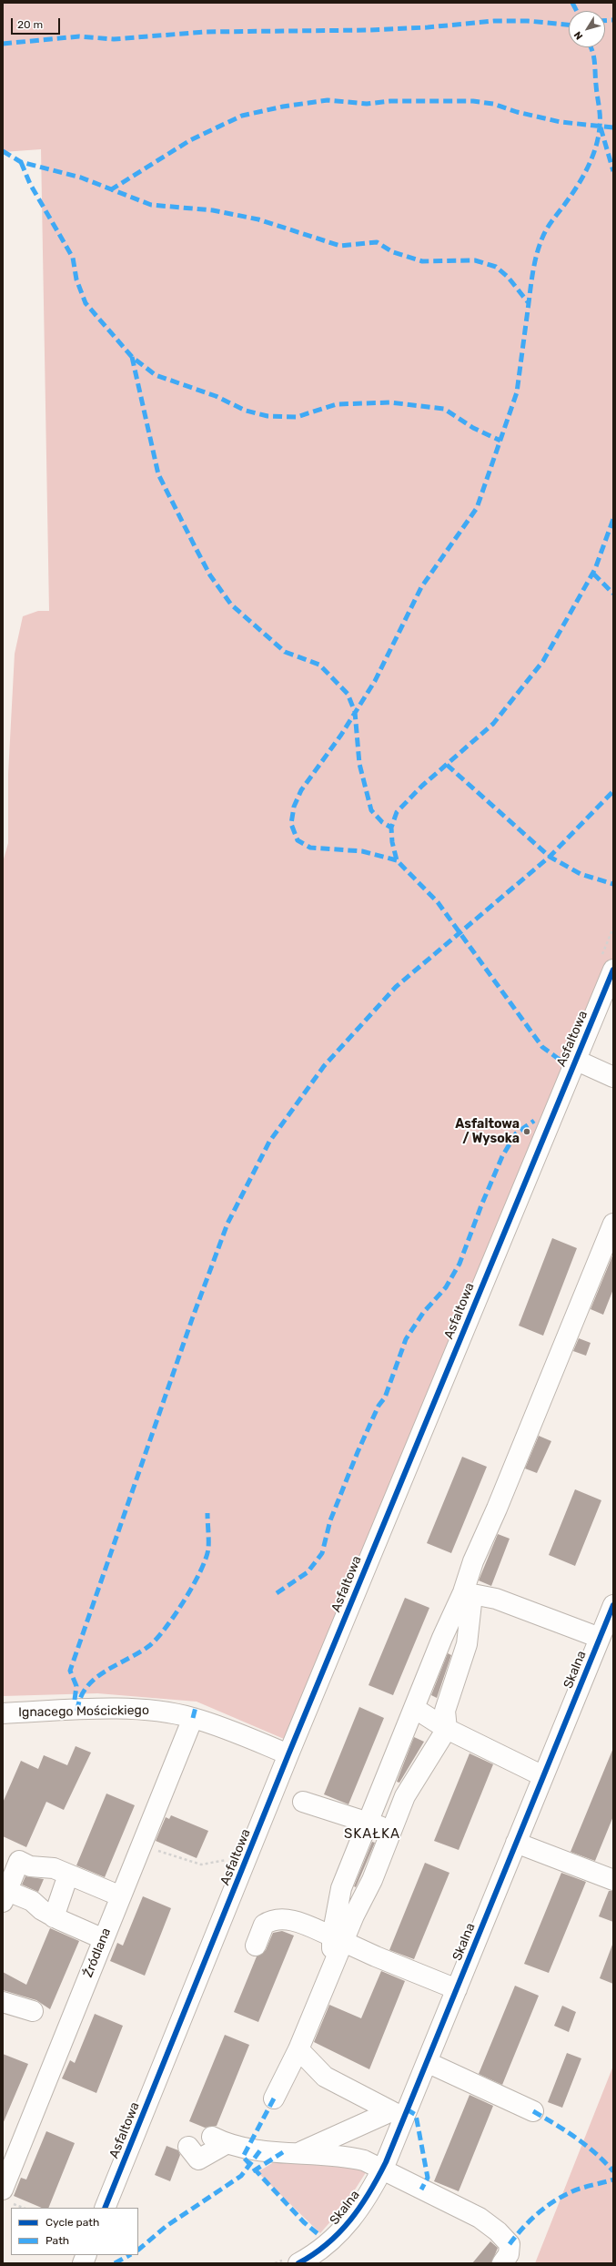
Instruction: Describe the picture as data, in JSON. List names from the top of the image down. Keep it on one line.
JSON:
{"streets":{"street":["Asfaltowa","Skalna","Ignacego Mościckiego","Źródlana"]},"crossings":[["Asfaltowa","Ignacego Mościckiego"],["Ignacego Mościckiego","Źródlana"]],"districts":["SKAŁKA"],"places":["Asfaltowa / Wysoka"],"legend":["Cycle path","Path"],"scale_bar":"20 m","north":"bottom left"}
